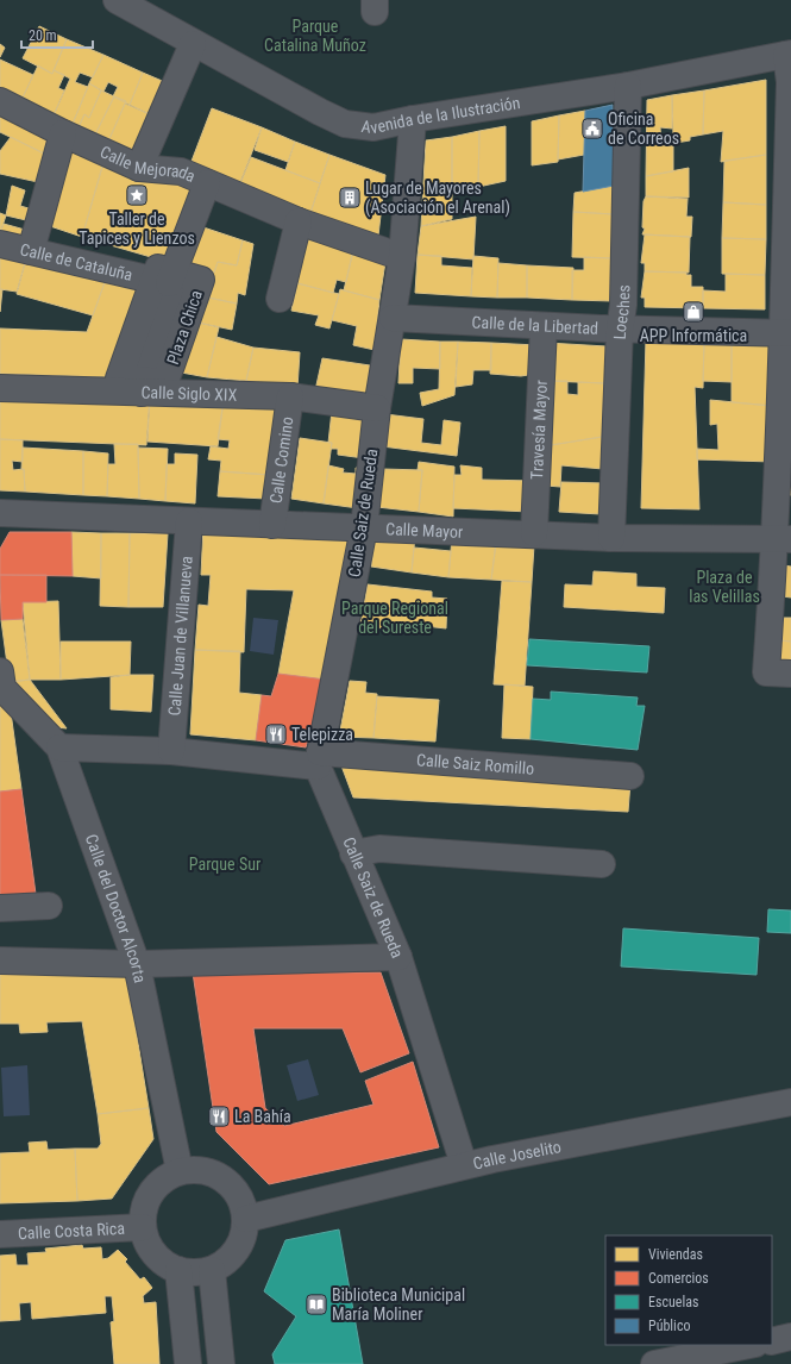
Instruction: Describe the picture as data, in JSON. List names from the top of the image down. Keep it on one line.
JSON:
{"streets":{"street":["Avenida de la Ilustración","Calle Mejorada","Calle de Cataluña","Loeches","Calle de la Libertad","Plaza Chica","Calle Siglo XIX","Travesía Mayor","Calle Comino","Calle Saiz de Rueda","Calle Mayor","Calle Juan de Villanueva","Calle Saiz Romillo","Calle del Doctor Alcorta","Calle Joselito","Calle Costa Rica"]},"crossings":[["Avenida de la Ilustración","Loeches"],["Avenida de la Ilustración","Calle Saiz de Rueda"],["Calle Mejorada","Plaza Chica"],["Calle Mejorada","Calle Saiz de Rueda"],["Calle de Cataluña","Plaza Chica"],["Loeches","Calle de la Libertad"],["Loeches","Calle Mayor"],["Calle de la Libertad","Travesía Mayor"],["Calle de la Libertad","Calle Saiz de Rueda"],["Plaza Chica","Calle Siglo XIX"],["Calle Siglo XIX","Calle Comino"],["Calle Siglo XIX","Calle Saiz de Rueda"],["Travesía Mayor","Calle Mayor"],["Calle Comino","Calle Mayor"],["Calle Saiz de Rueda","Calle Mayor"],["Calle Saiz de Rueda","Calle Saiz Romillo"],["Calle Saiz de Rueda","Calle Joselito"],["Calle Mayor","Calle Juan de Villanueva"],["Calle Juan de Villanueva","Calle Saiz Romillo"],["Calle Saiz Romillo","Calle del Doctor Alcorta"],["Calle del Doctor Alcorta","Calle Joselito"],["Calle del Doctor Alcorta","Calle Costa Rica"],["Calle Joselito","Calle Costa Rica"]],"parks":["Parque Catalina Muñoz","Plaza de las Velillas","Parque Regional del Sureste","Parque Sur"],"places":{"public building":["Oficina de Correos"],"place":["Taller de Tapices y Lienzos"],"building":["Lugar de Mayores (Asociación el Arenal)"],"shop":["APP Informática"],"restaurant":["Telepizza","La Bahía"],"library":["Biblioteca Municipal María Moliner"]},"legend":["Viviendas","Comercios","Escuelas","Público"],"scale_bar":"20 m"}
